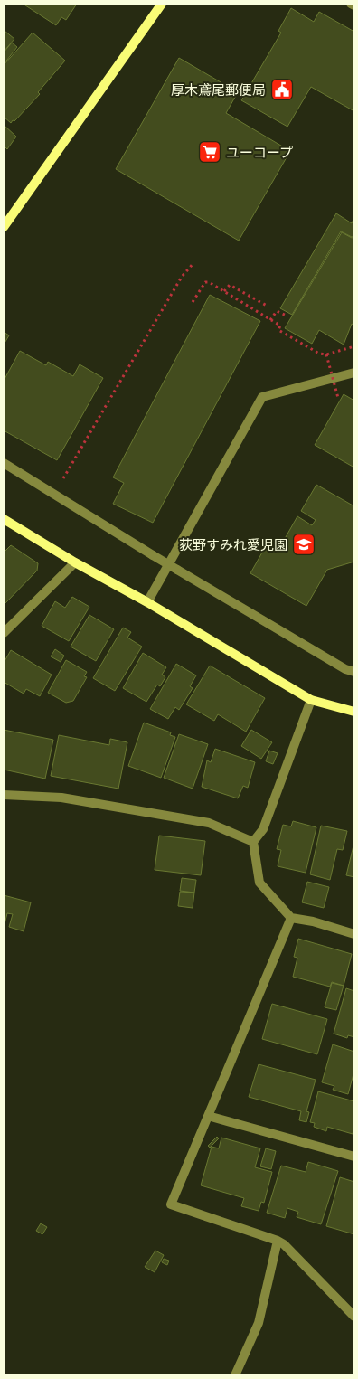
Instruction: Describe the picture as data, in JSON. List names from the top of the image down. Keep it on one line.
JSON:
{"places":{"public building":["厚木鳶尾郵便局"],"supermarket":["ユーコープ"],"school or university":["荻野すみれ愛児園"]}}
